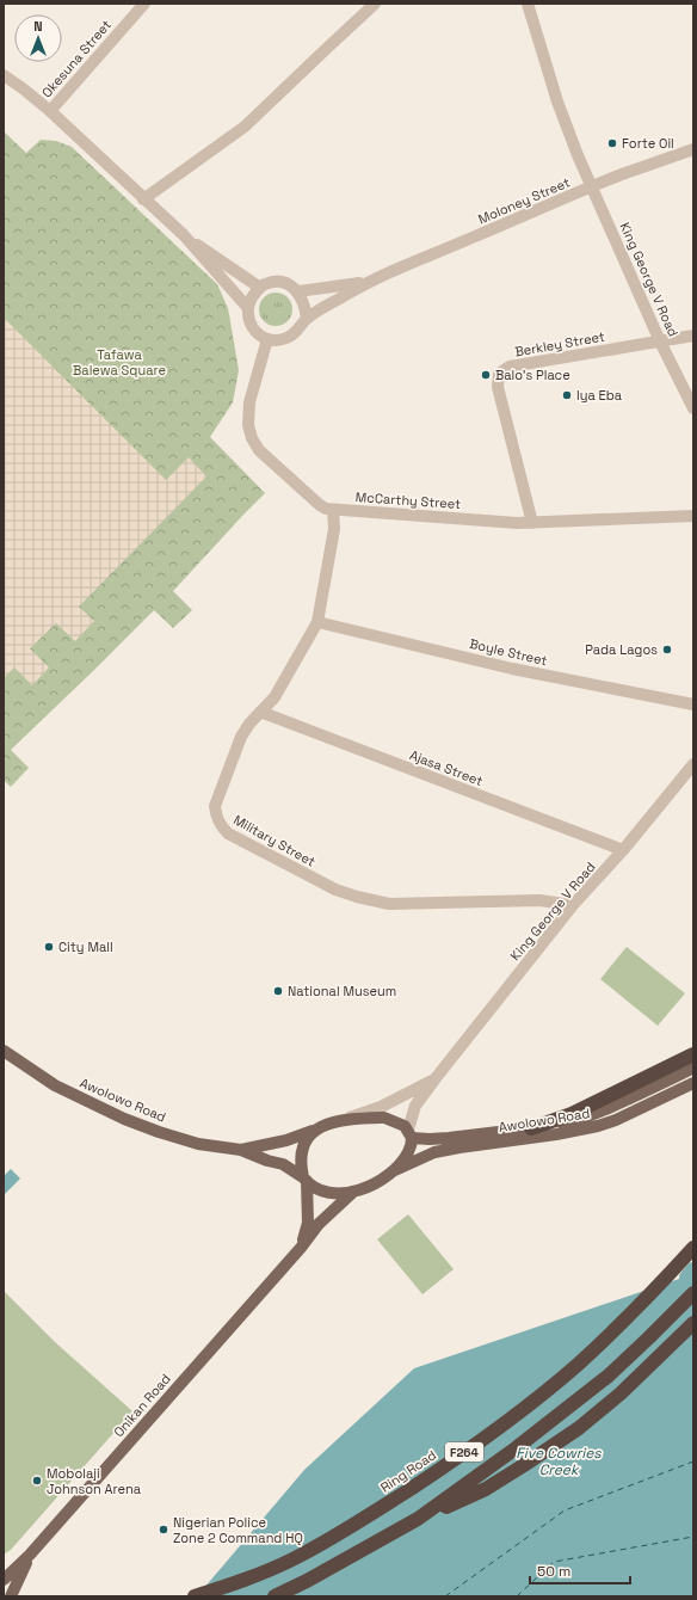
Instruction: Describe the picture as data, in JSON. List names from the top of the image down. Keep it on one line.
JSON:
{"streets":{"highway":["F264","Ring Road"],"main road":["Awolowo Road","Onikan Road"],"street":["Okesuna Street","Moloney Street","King George V Road","Berkley Street","McCarthy Street","Boyle Street","Ajasa Street","Military Street"]},"crossings":[["Moloney Street","King George V Road"],["Moloney Street","McCarthy Street"],["King George V Road","Berkley Street"],["King George V Road","Ajasa Street"],["King George V Road","Military Street"],["King George V Road","Awolowo Road"],["King George V Road","Onikan Road"],["Berkley Street","McCarthy Street"],["McCarthy Street","Military Street"],["Boyle Street","Military Street"],["Ajasa Street","Military Street"],["Awolowo Road","Onikan Road"]],"water":["Five Cowries Creek"],"parks":["Tafawa Balewa Square"],"places":["Forte Oil","Balo's Place","Iya Eba","Pada Lagos","City Mall","National Museum","Mobolaji Johnson Arena","Nigerian Police Zone 2 Command HQ"],"scale_bar":"50 m","north":"top"}
